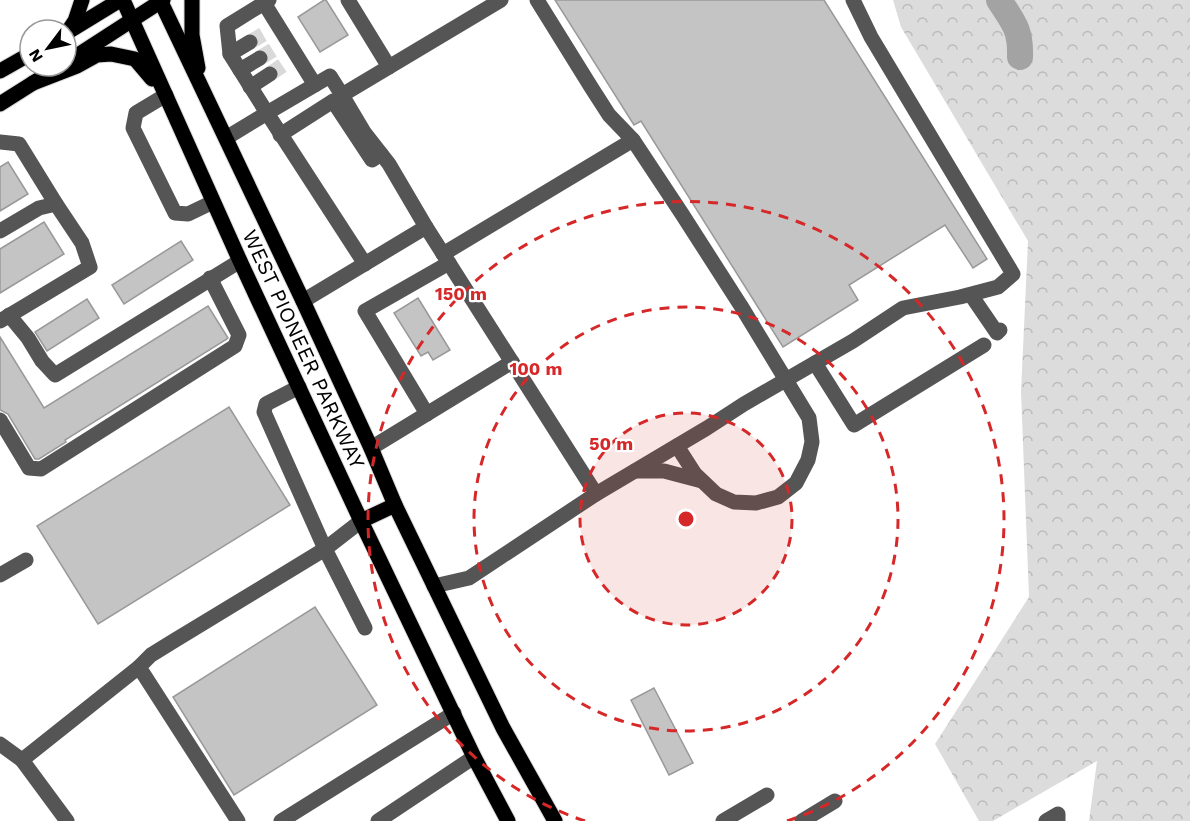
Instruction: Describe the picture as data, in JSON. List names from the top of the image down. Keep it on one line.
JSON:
{"streets":{"main road":["WEST PIONEER PARKWAY"]},"north":"bottom left","rings":["150 m","100 m","50 m"]}
